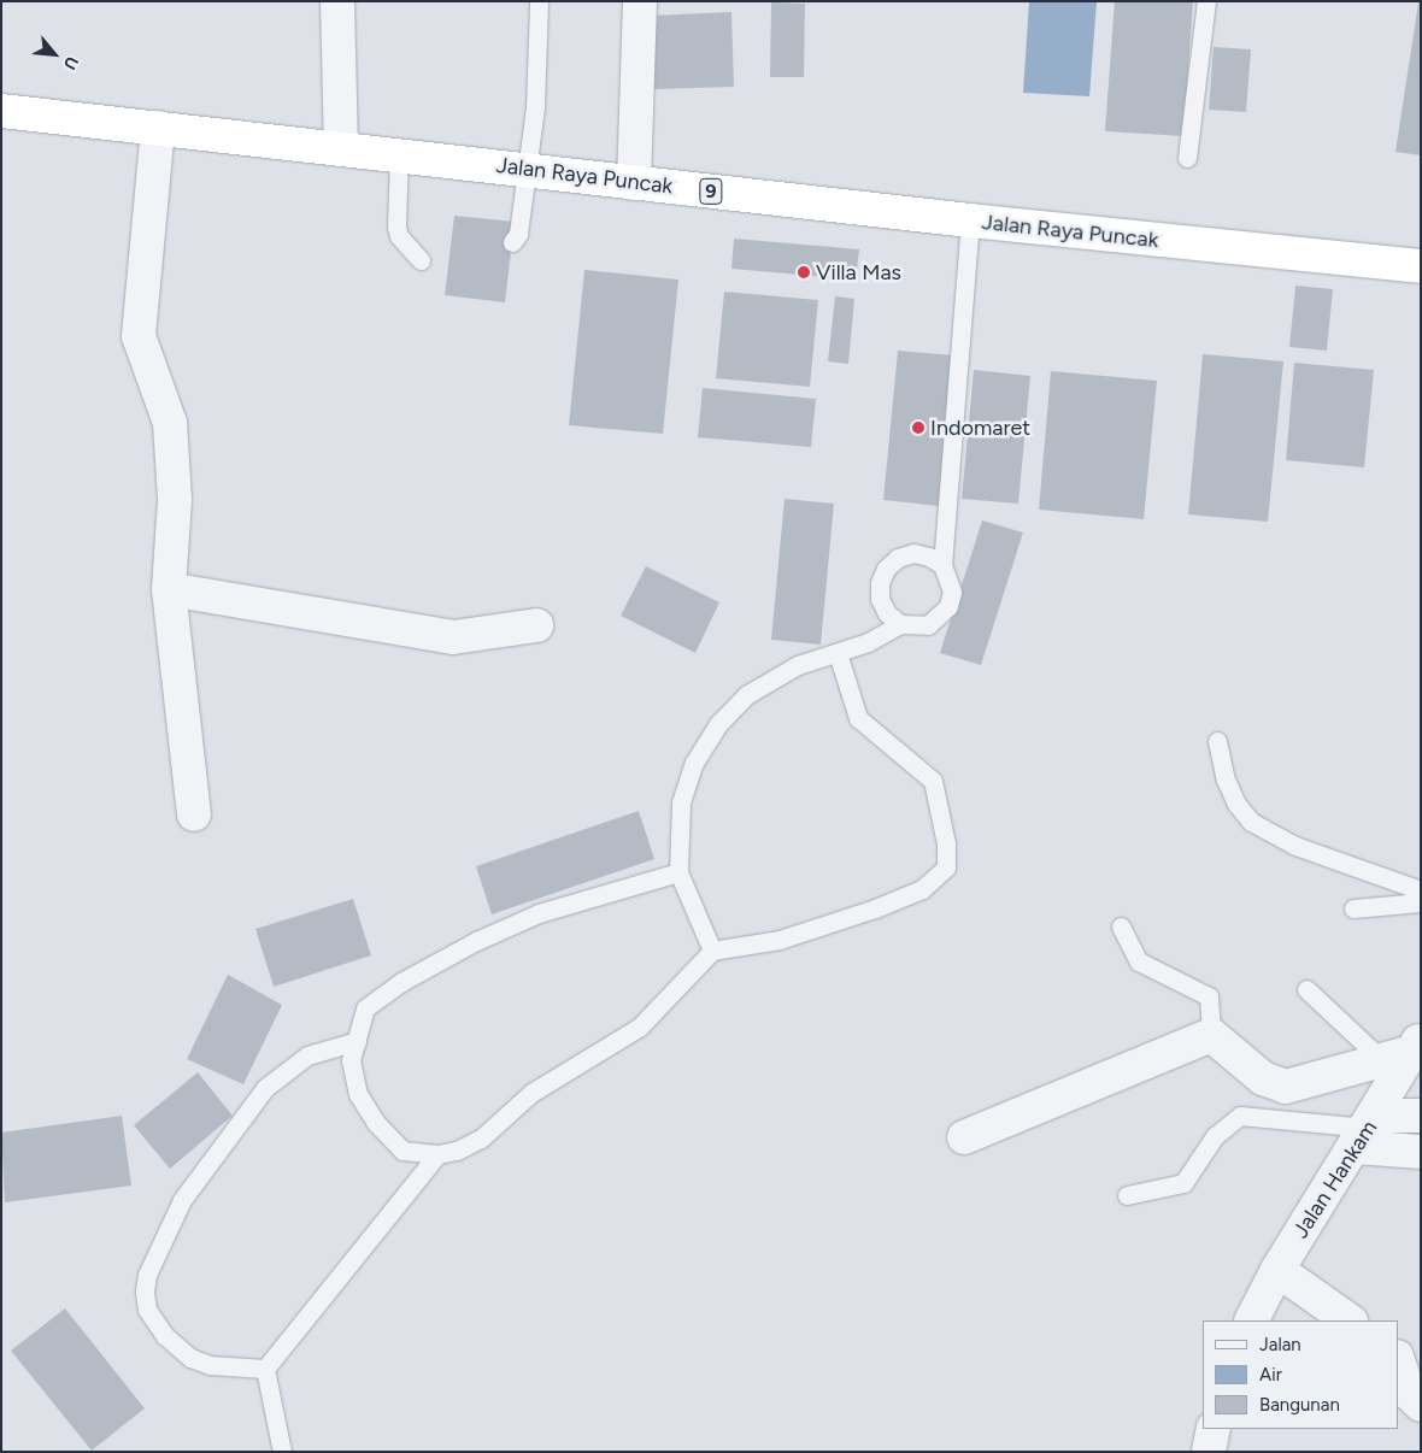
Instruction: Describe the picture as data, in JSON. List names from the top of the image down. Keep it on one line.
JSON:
{"streets":{"highway":["Jalan Raya Puncak","9"],"street":["Jalan Hankam"]},"places":["Villa Mas","Indomaret"],"legend":["Jalan","Air","Bangunan"],"north":"bottom right"}
